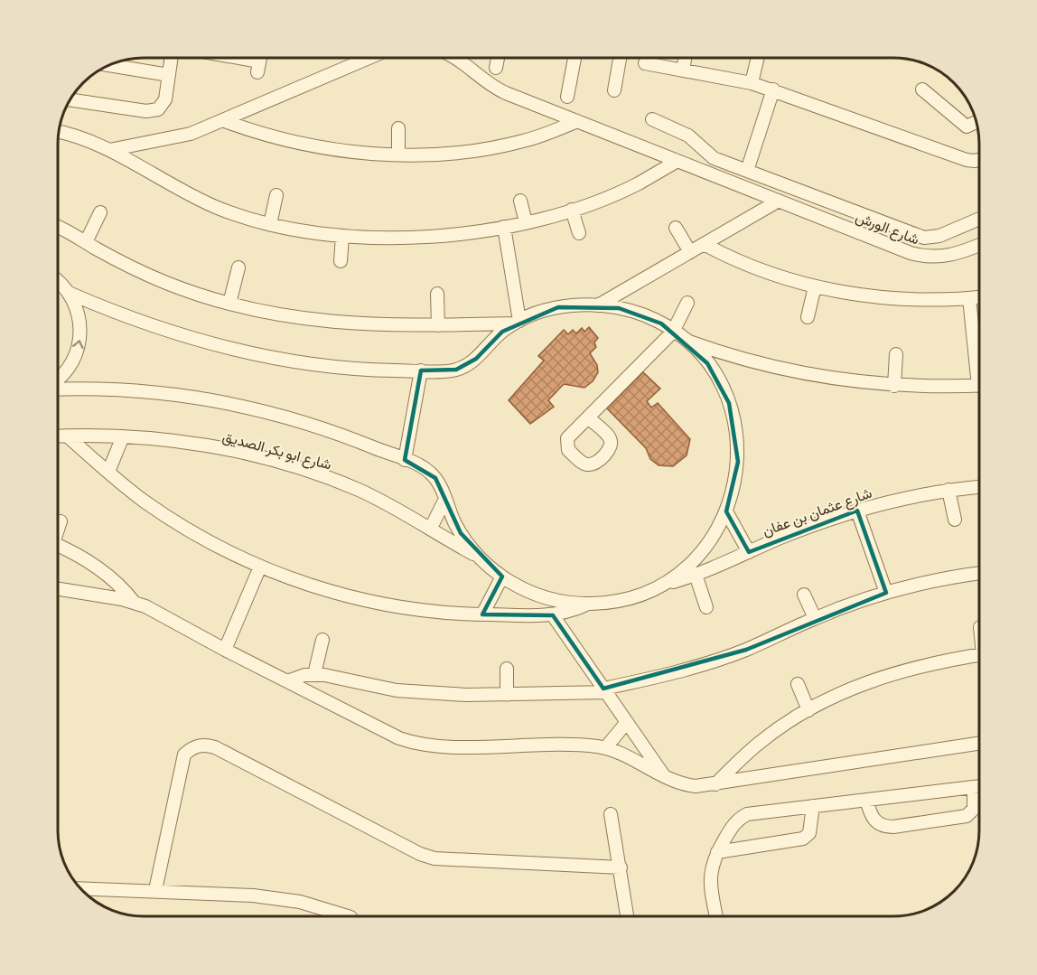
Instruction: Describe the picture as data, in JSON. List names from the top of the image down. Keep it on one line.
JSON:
{"streets":{"street":["شارع الورش","شارع ابو بكر الصديق","شارع عثمان بن عفان"]}}
